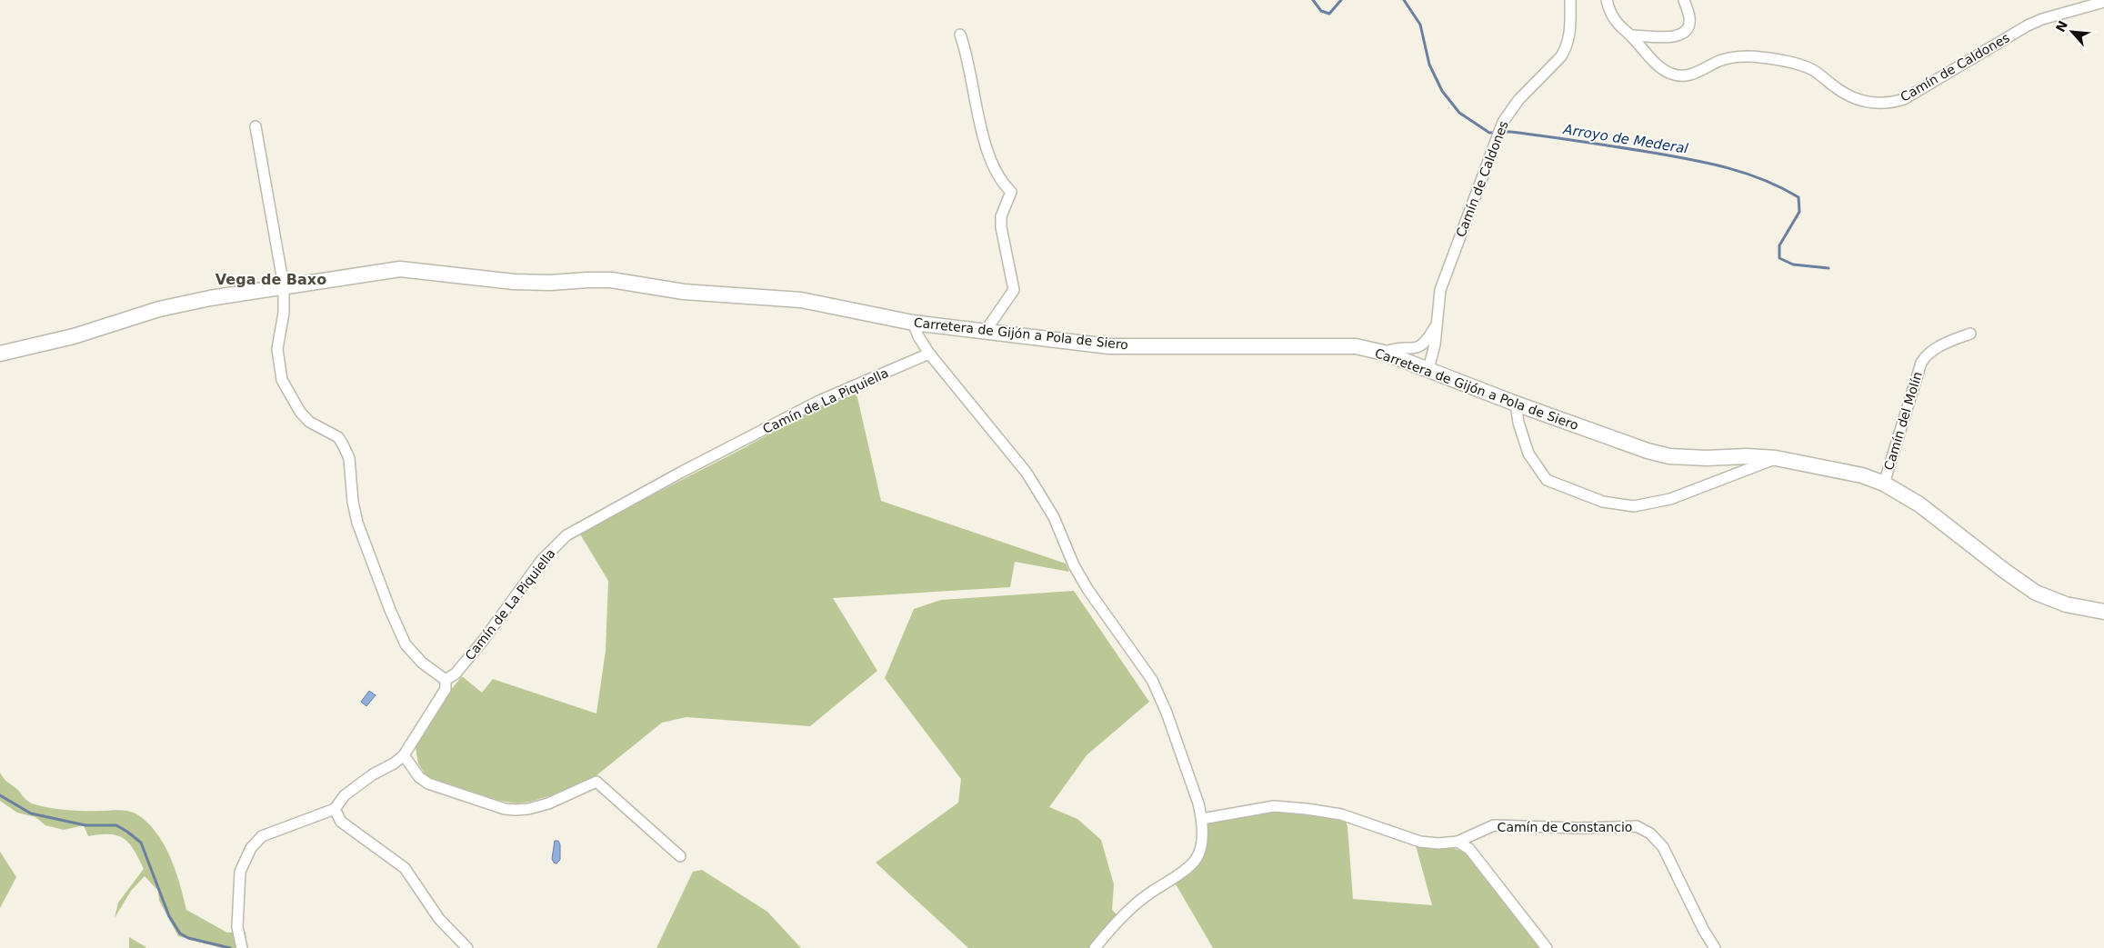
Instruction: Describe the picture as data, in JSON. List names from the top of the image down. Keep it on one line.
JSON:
{"streets":{"street":["Camín de Caldones","Carretera de Gijón a Pola de Siero","Camín de La Piquiella","Camín del Molín","Camín de Constancio"]},"crossings":[["Camín de Caldones","Carretera de Gijón a Pola de Siero"],["Carretera de Gijón a Pola de Siero","Camín del Molín"]],"districts":["Vega de Baxo"],"water":["Arroyo de Mederal"],"north":"top left"}
